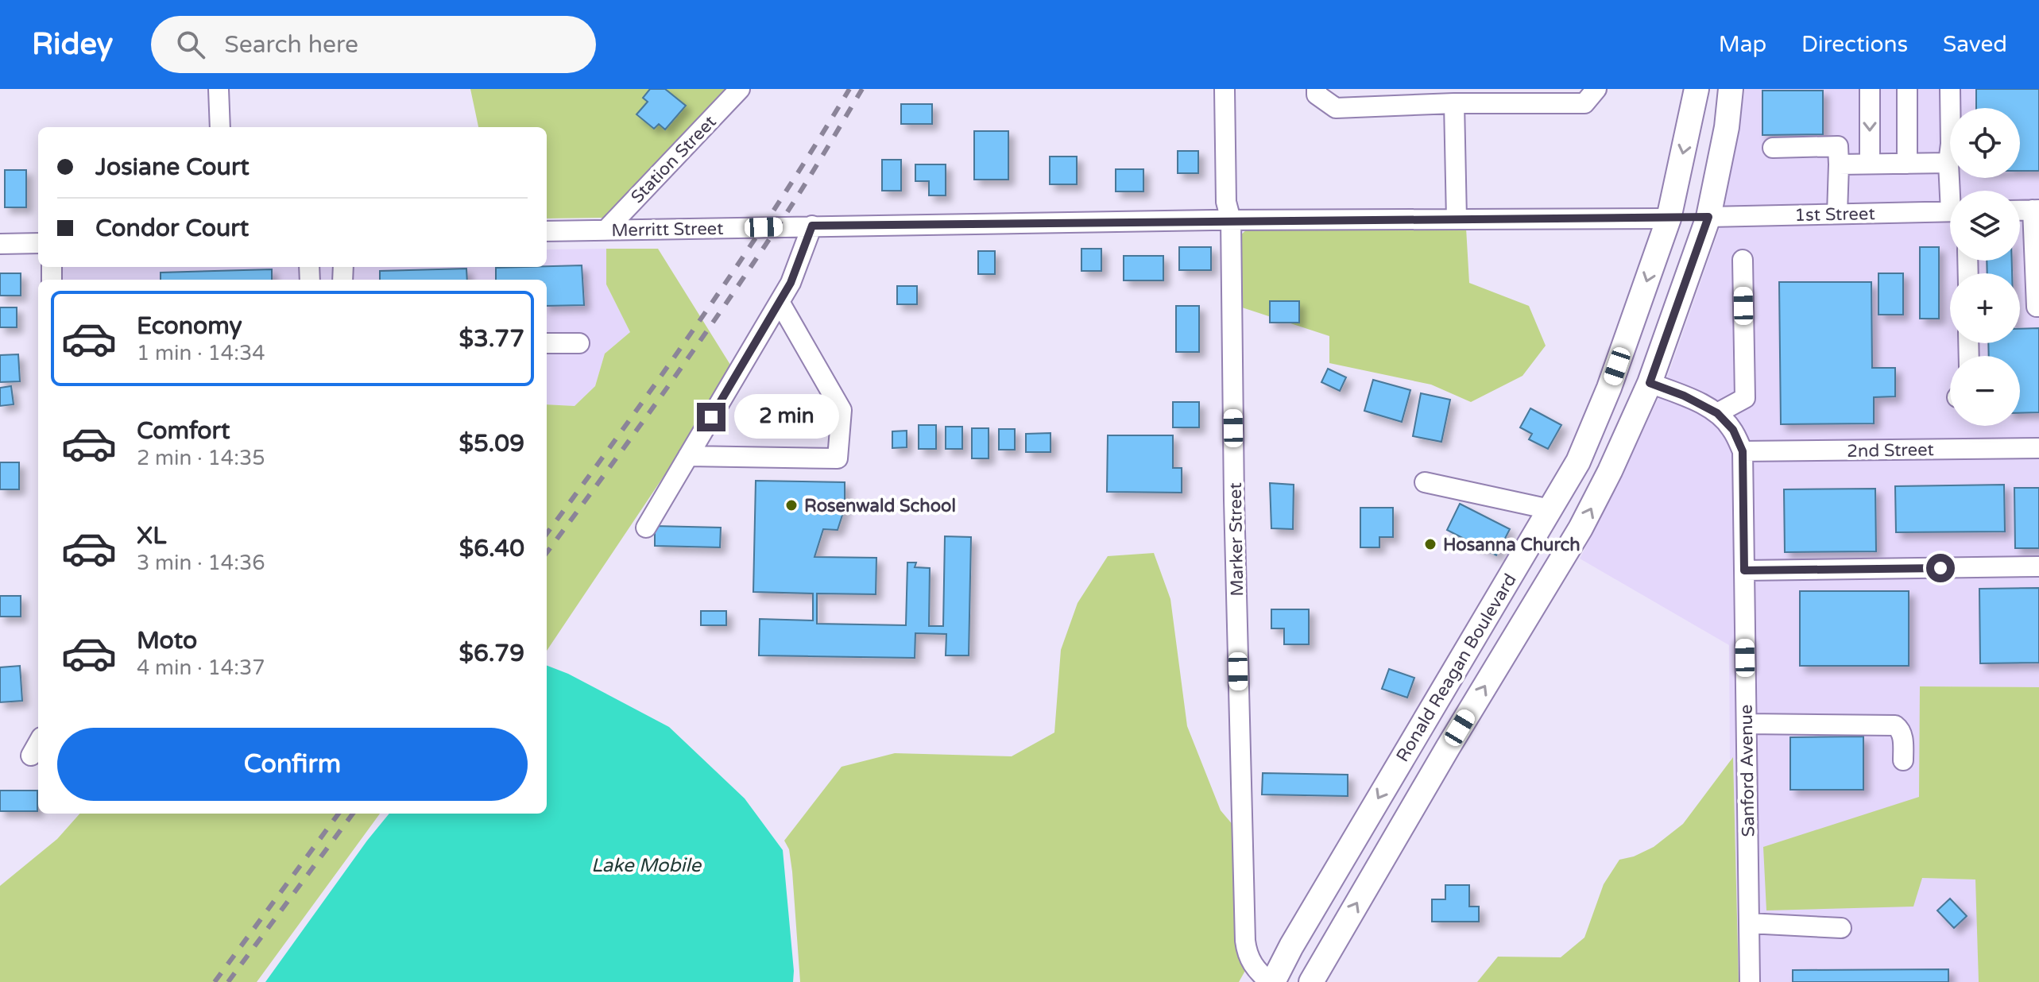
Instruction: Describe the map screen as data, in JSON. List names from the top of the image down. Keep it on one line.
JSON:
{"streets":{"main road":["Ronald Reagan Boulevard"],"street":["Station Street","1st Street","Merritt Street","2nd Street","Marker Street","Sanford Avenue"]},"crossings":[["Station Street","Merritt Street"],["1st Street","Ronald Reagan Boulevard"],["Merritt Street","Marker Street"],["Merritt Street","Ronald Reagan Boulevard"],["2nd Street","Sanford Avenue"],["Marker Street","Ronald Reagan Boulevard"],["Ronald Reagan Boulevard","Sanford Avenue"]],"water":["Lake Mobile"],"places":["Rosenwald School","Hosanna Church"],"page":{"header":"Ridey","search":"Search here","nav":["Map","Directions","Saved"],"map_buttons":["+","−"],"banner":["Josiane Court","Condor Court"],"list":[{"name":"Economy","note":"1 min · 14:34","value":"$3.77"},{"name":"Comfort","note":"2 min · 14:35","value":"$5.09"},{"name":"XL","note":"3 min · 14:36","value":"$6.40"},{"name":"Moto","note":"4 min · 14:37","value":"$6.79"}],"bubble":"2 min","buttons":"Confirm"}}
